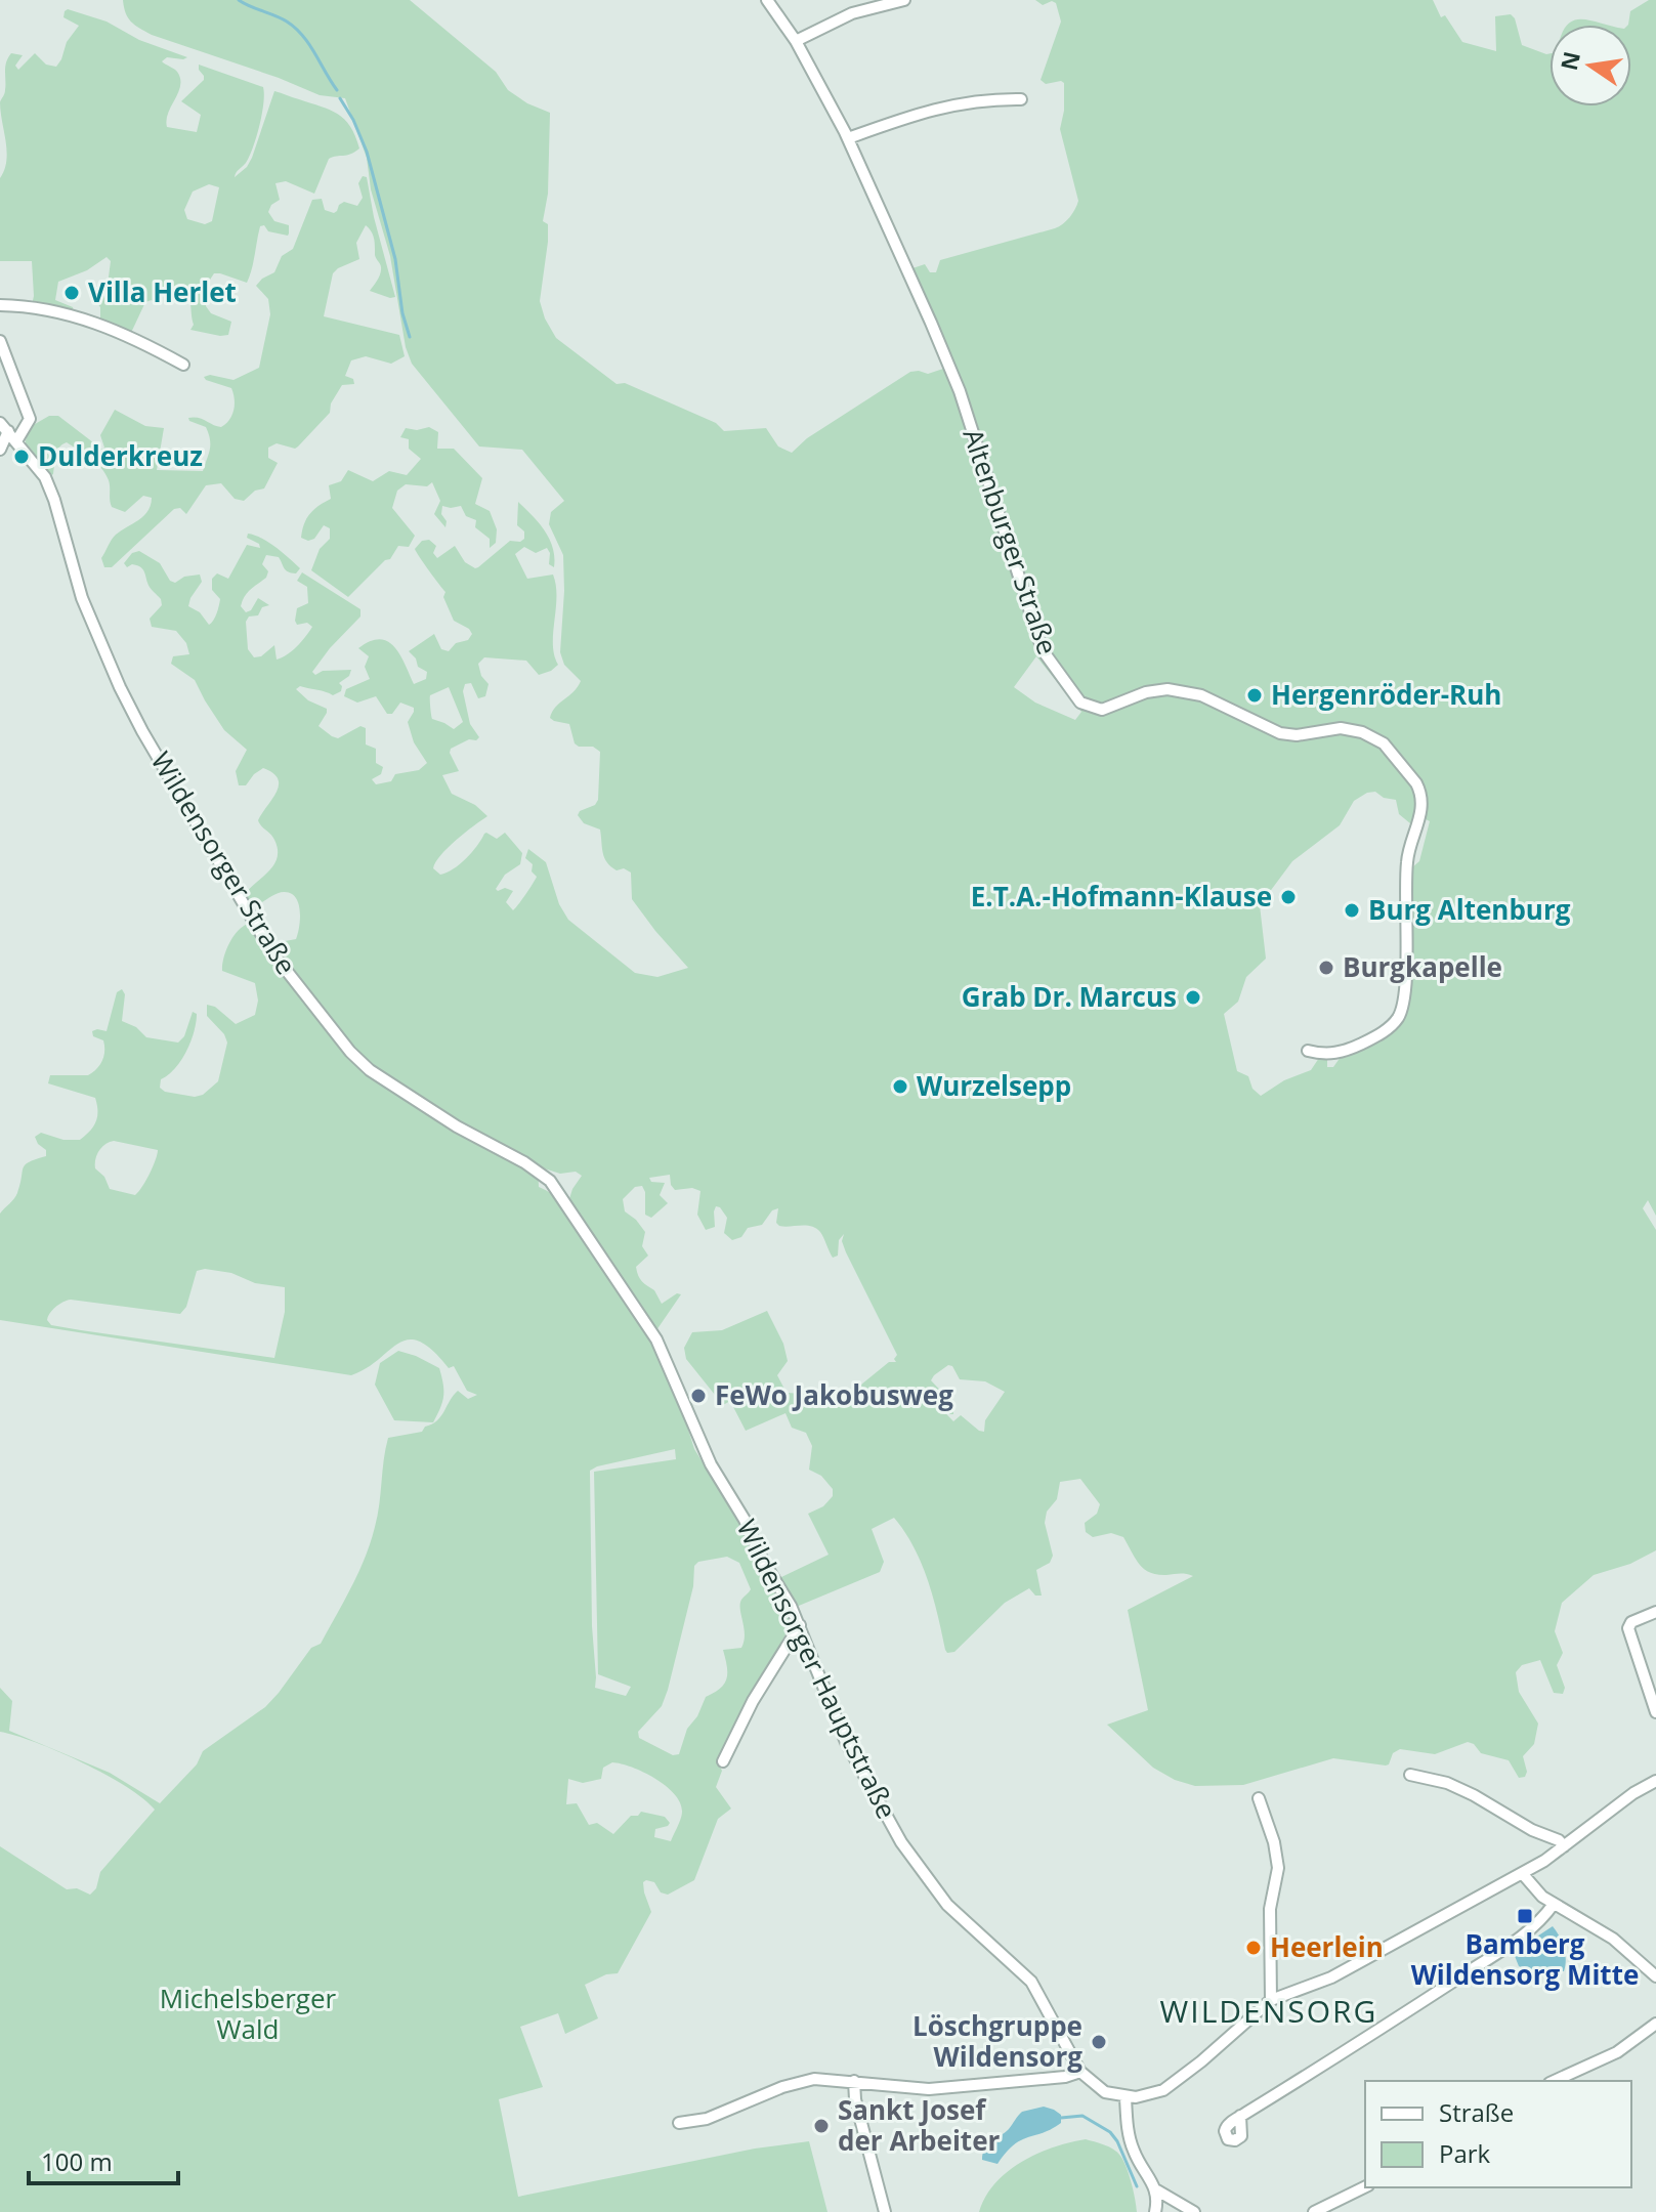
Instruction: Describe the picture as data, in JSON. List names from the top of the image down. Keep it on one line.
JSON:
{"streets":{"street":["Altenburger Straße","Wildensorger Straße","Wildensorger Hauptstraße"]},"crossings":[["Wildensorger Straße","Wildensorger Hauptstraße"]],"districts":["WILDENSORG"],"parks":["Michelsberger Wald"],"places":{"other":["Villa Herlet","Dulderkreuz","Hergenröder-Ruh","E.T.A.-Hofmann-Klause","Burg Altenburg","Burgkapelle","Grab Dr. Marcus","Wurzelsepp","FeWo Jakobusweg","Heerlein","Löschgruppe Wildensorg","Sankt Josef der Arbeiter"],"transit":["Bamberg Wildensorg Mitte"]},"legend":["Straße","Park"],"scale_bar":"100 m","north":"left"}
